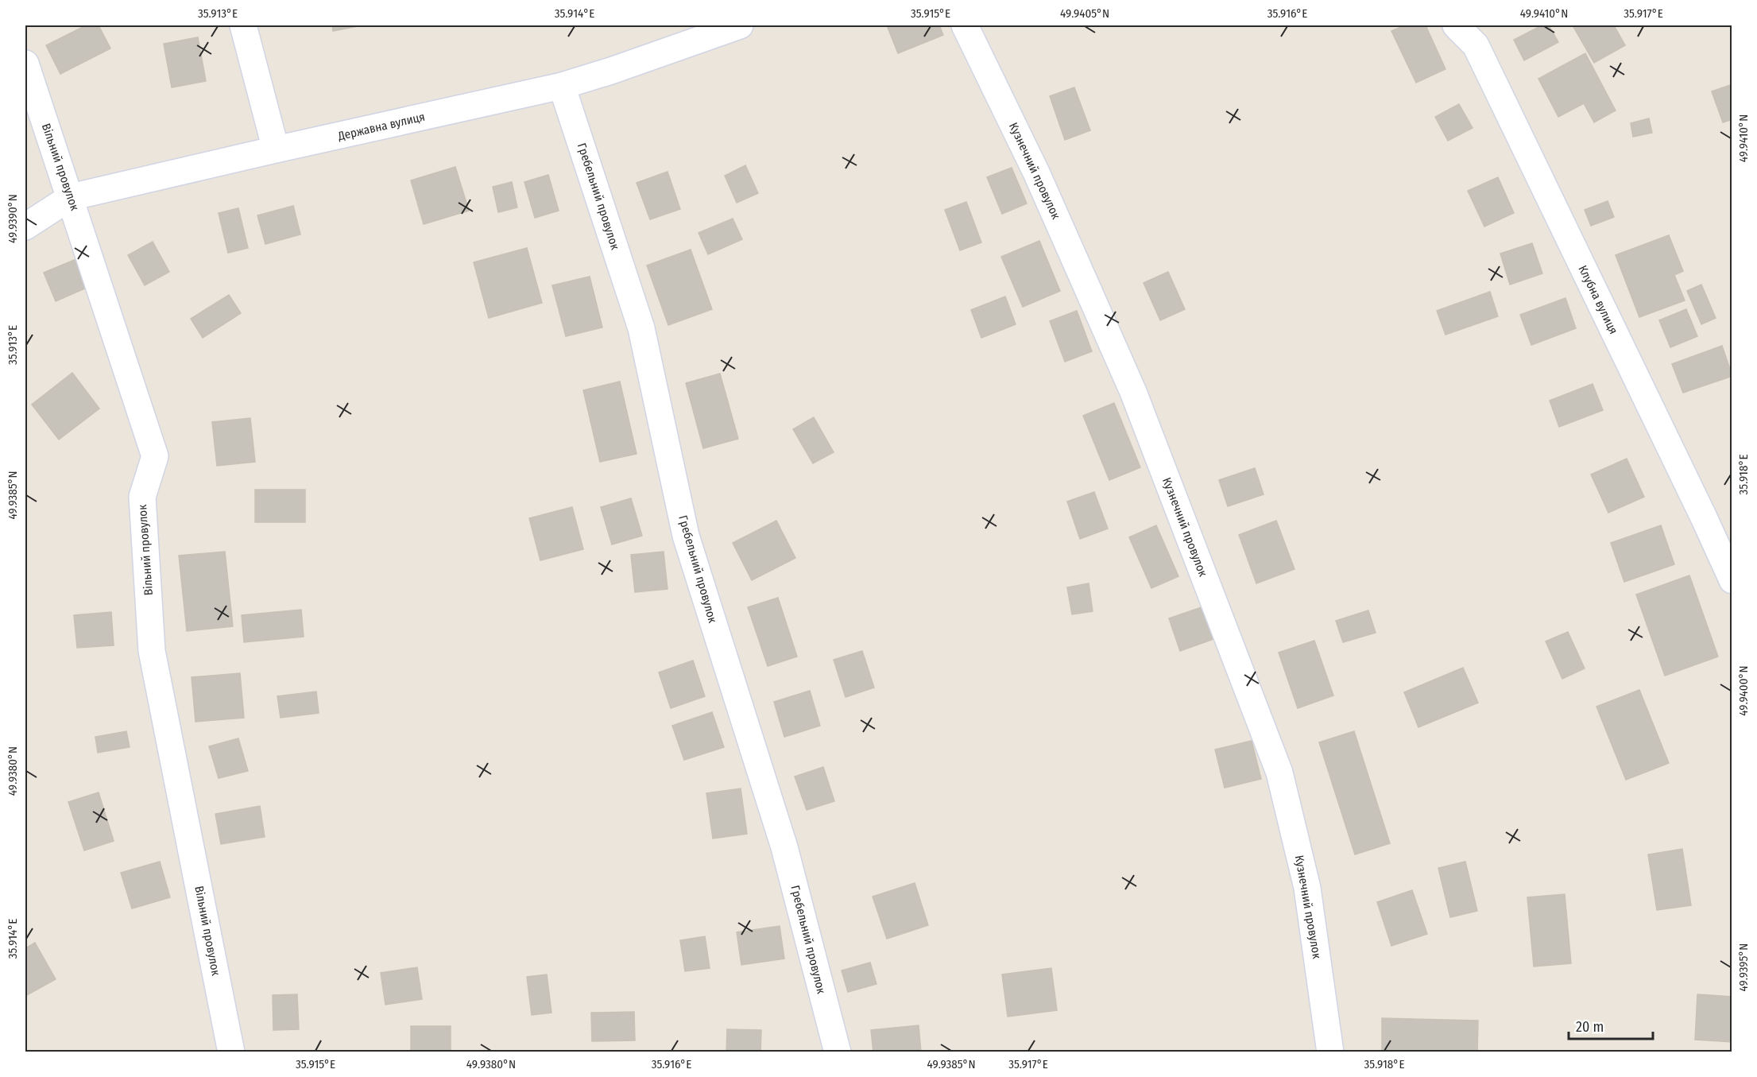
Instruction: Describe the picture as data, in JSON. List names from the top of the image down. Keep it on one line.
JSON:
{"streets":{"street":["Державна вулиця","Вільний провулок","Кузнечний провулок","Гребельний провулок","Клубна вулиця"]},"crossings":[["Державна вулиця","Вільний провулок"],["Державна вулиця","Гребельний провулок"]],"scale_bar":"20 m","coordinates":["35.913°E","35.914°E","35.915°E","49.9405°N","35.916°E","49.9410°N","35.917°E","49.9390°N","35.918°E","49.9385°N","49.9400°N","49.9380°N","49.9395°N"]}
